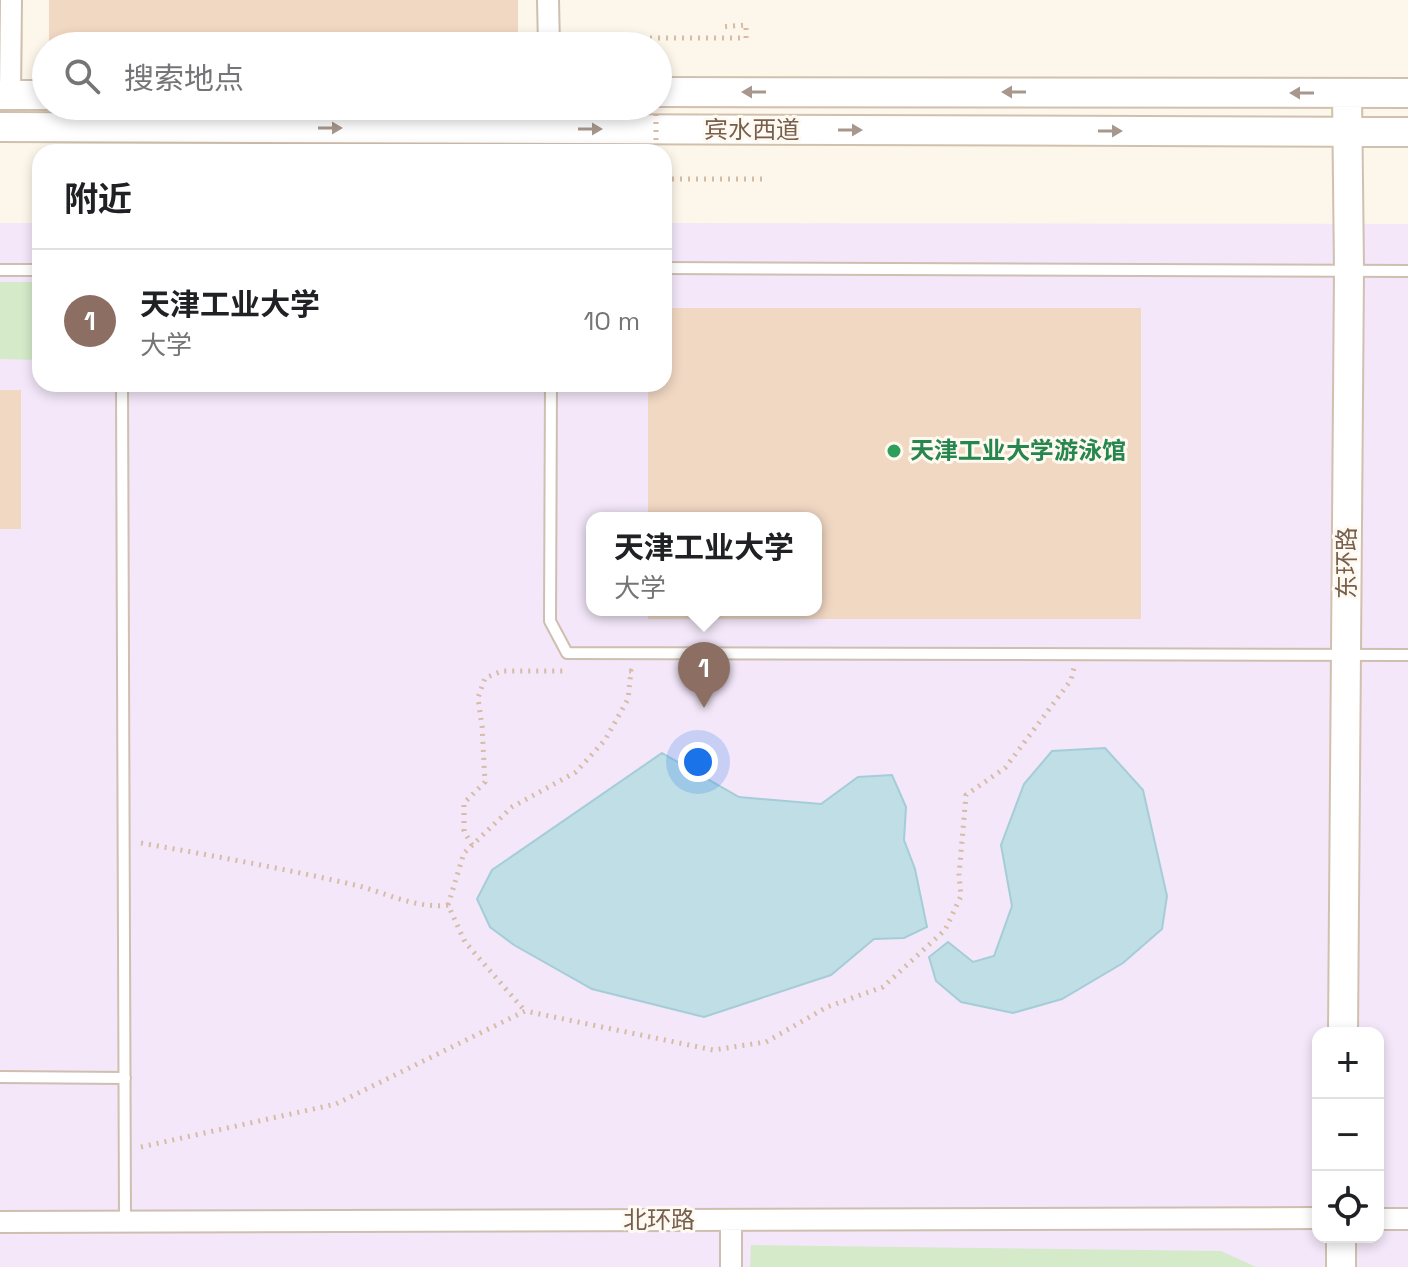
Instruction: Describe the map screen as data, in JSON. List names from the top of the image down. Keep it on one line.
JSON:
{"streets":{"main road":["宾水西道","东环路"],"street":["北环路"]},"crossings":[["宾水西道","东环路"]],"places":["天津工业大学游泳馆"],"page":{"search":"搜索地点","heading":"附近","list":[{"mark":"1","name":"天津工业大学","note":"大学","value":"10 m"}],"popup":["天津工业大学","大学"],"pins":"1","map_buttons":["+","−"]}}
